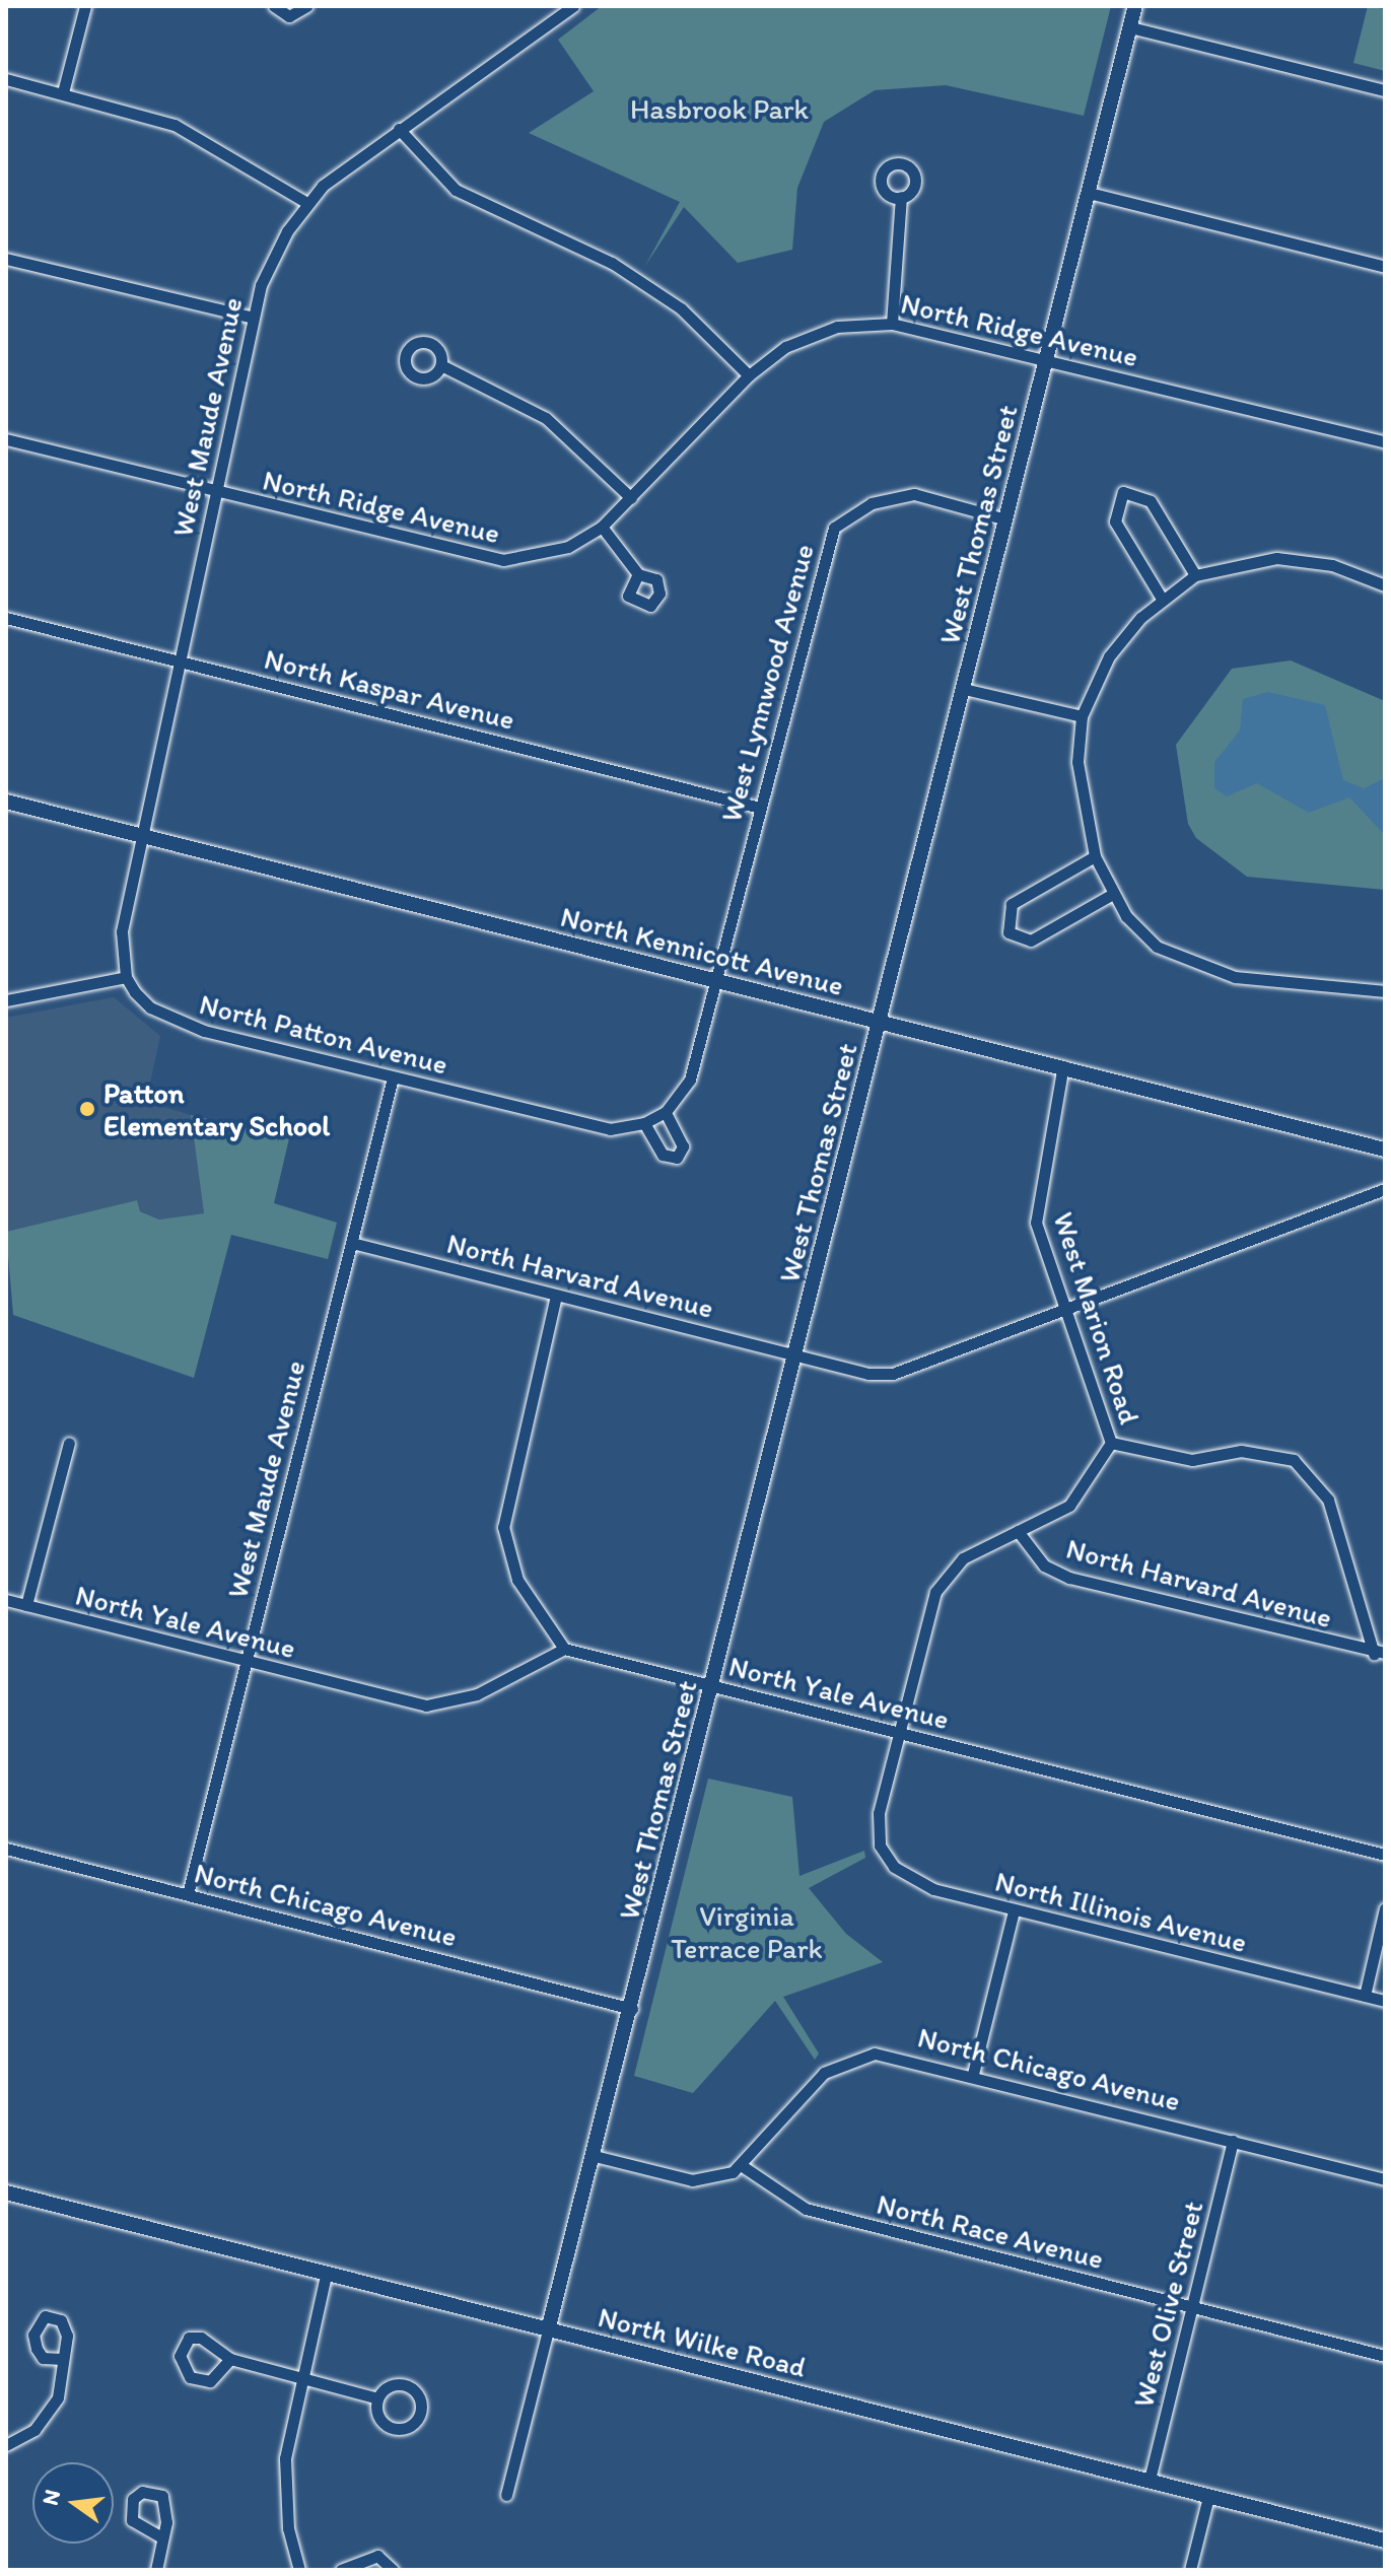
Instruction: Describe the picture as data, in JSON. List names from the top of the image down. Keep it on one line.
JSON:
{"streets":{"street":["North Ridge Avenue","West Maude Avenue","West Thomas Street","West Lynnwood Avenue","North Kaspar Avenue","North Kennicott Avenue","North Patton Avenue","North Harvard Avenue","West Marion Road","North Yale Avenue","North Chicago Avenue","North Illinois Avenue","North Race Avenue","West Olive Street","North Wilke Road"]},"crossings":[["North Ridge Avenue","West Maude Avenue"],["North Ridge Avenue","West Thomas Street"],["West Maude Avenue","North Kaspar Avenue"],["West Maude Avenue","North Kennicott Avenue"],["West Maude Avenue","North Patton Avenue"],["West Maude Avenue","North Harvard Avenue"],["West Maude Avenue","North Yale Avenue"],["West Maude Avenue","North Chicago Avenue"],["West Thomas Street","West Lynnwood Avenue"],["West Thomas Street","North Kennicott Avenue"],["West Thomas Street","North Harvard Avenue"],["West Thomas Street","North Yale Avenue"],["West Thomas Street","North Chicago Avenue"],["West Thomas Street","North Wilke Road"],["West Lynnwood Avenue","North Kaspar Avenue"],["West Lynnwood Avenue","North Kennicott Avenue"],["West Lynnwood Avenue","North Patton Avenue"],["North Kennicott Avenue","North Patton Avenue"],["North Kennicott Avenue","West Marion Road"],["North Harvard Avenue","West Marion Road"],["West Marion Road","North Yale Avenue"],["West Marion Road","North Illinois Avenue"],["North Chicago Avenue","North Race Avenue"],["North Chicago Avenue","West Olive Street"],["North Race Avenue","West Olive Street"],["West Olive Street","North Wilke Road"]],"parks":["Hasbrook Park","Virginia Terrace Park"],"places":["Patton Elementary School"],"north":"left"}
